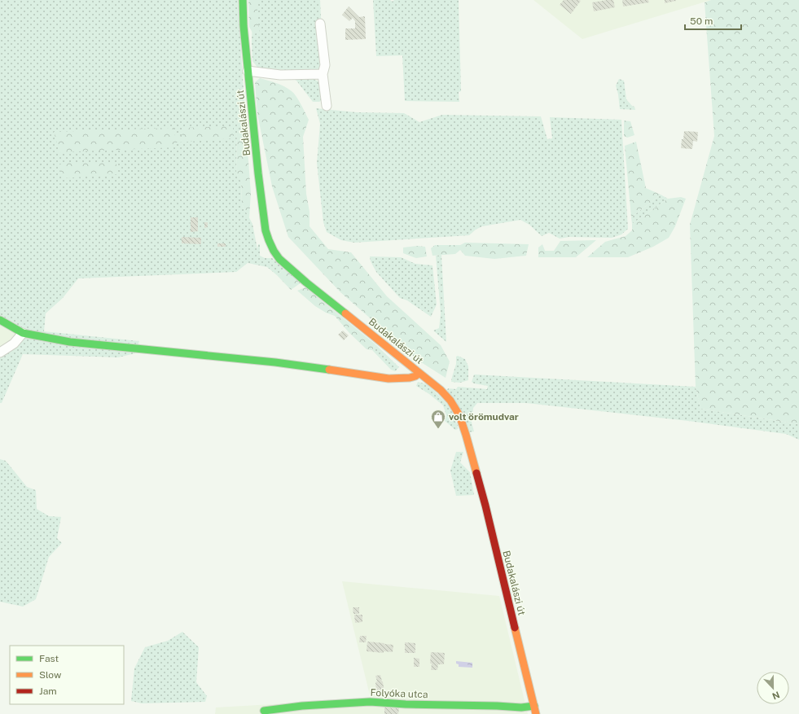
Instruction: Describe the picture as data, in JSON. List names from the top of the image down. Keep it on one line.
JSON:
{"streets":{"main road":["Budakalászi út","Folyóka utca"]},"crossings":[["Budakalászi út","Folyóka utca"]],"places":{"shop":["volt örömudvar"]},"legend":["Fast","Slow","Jam"],"scale_bar":"50 m","north":"bottom"}
